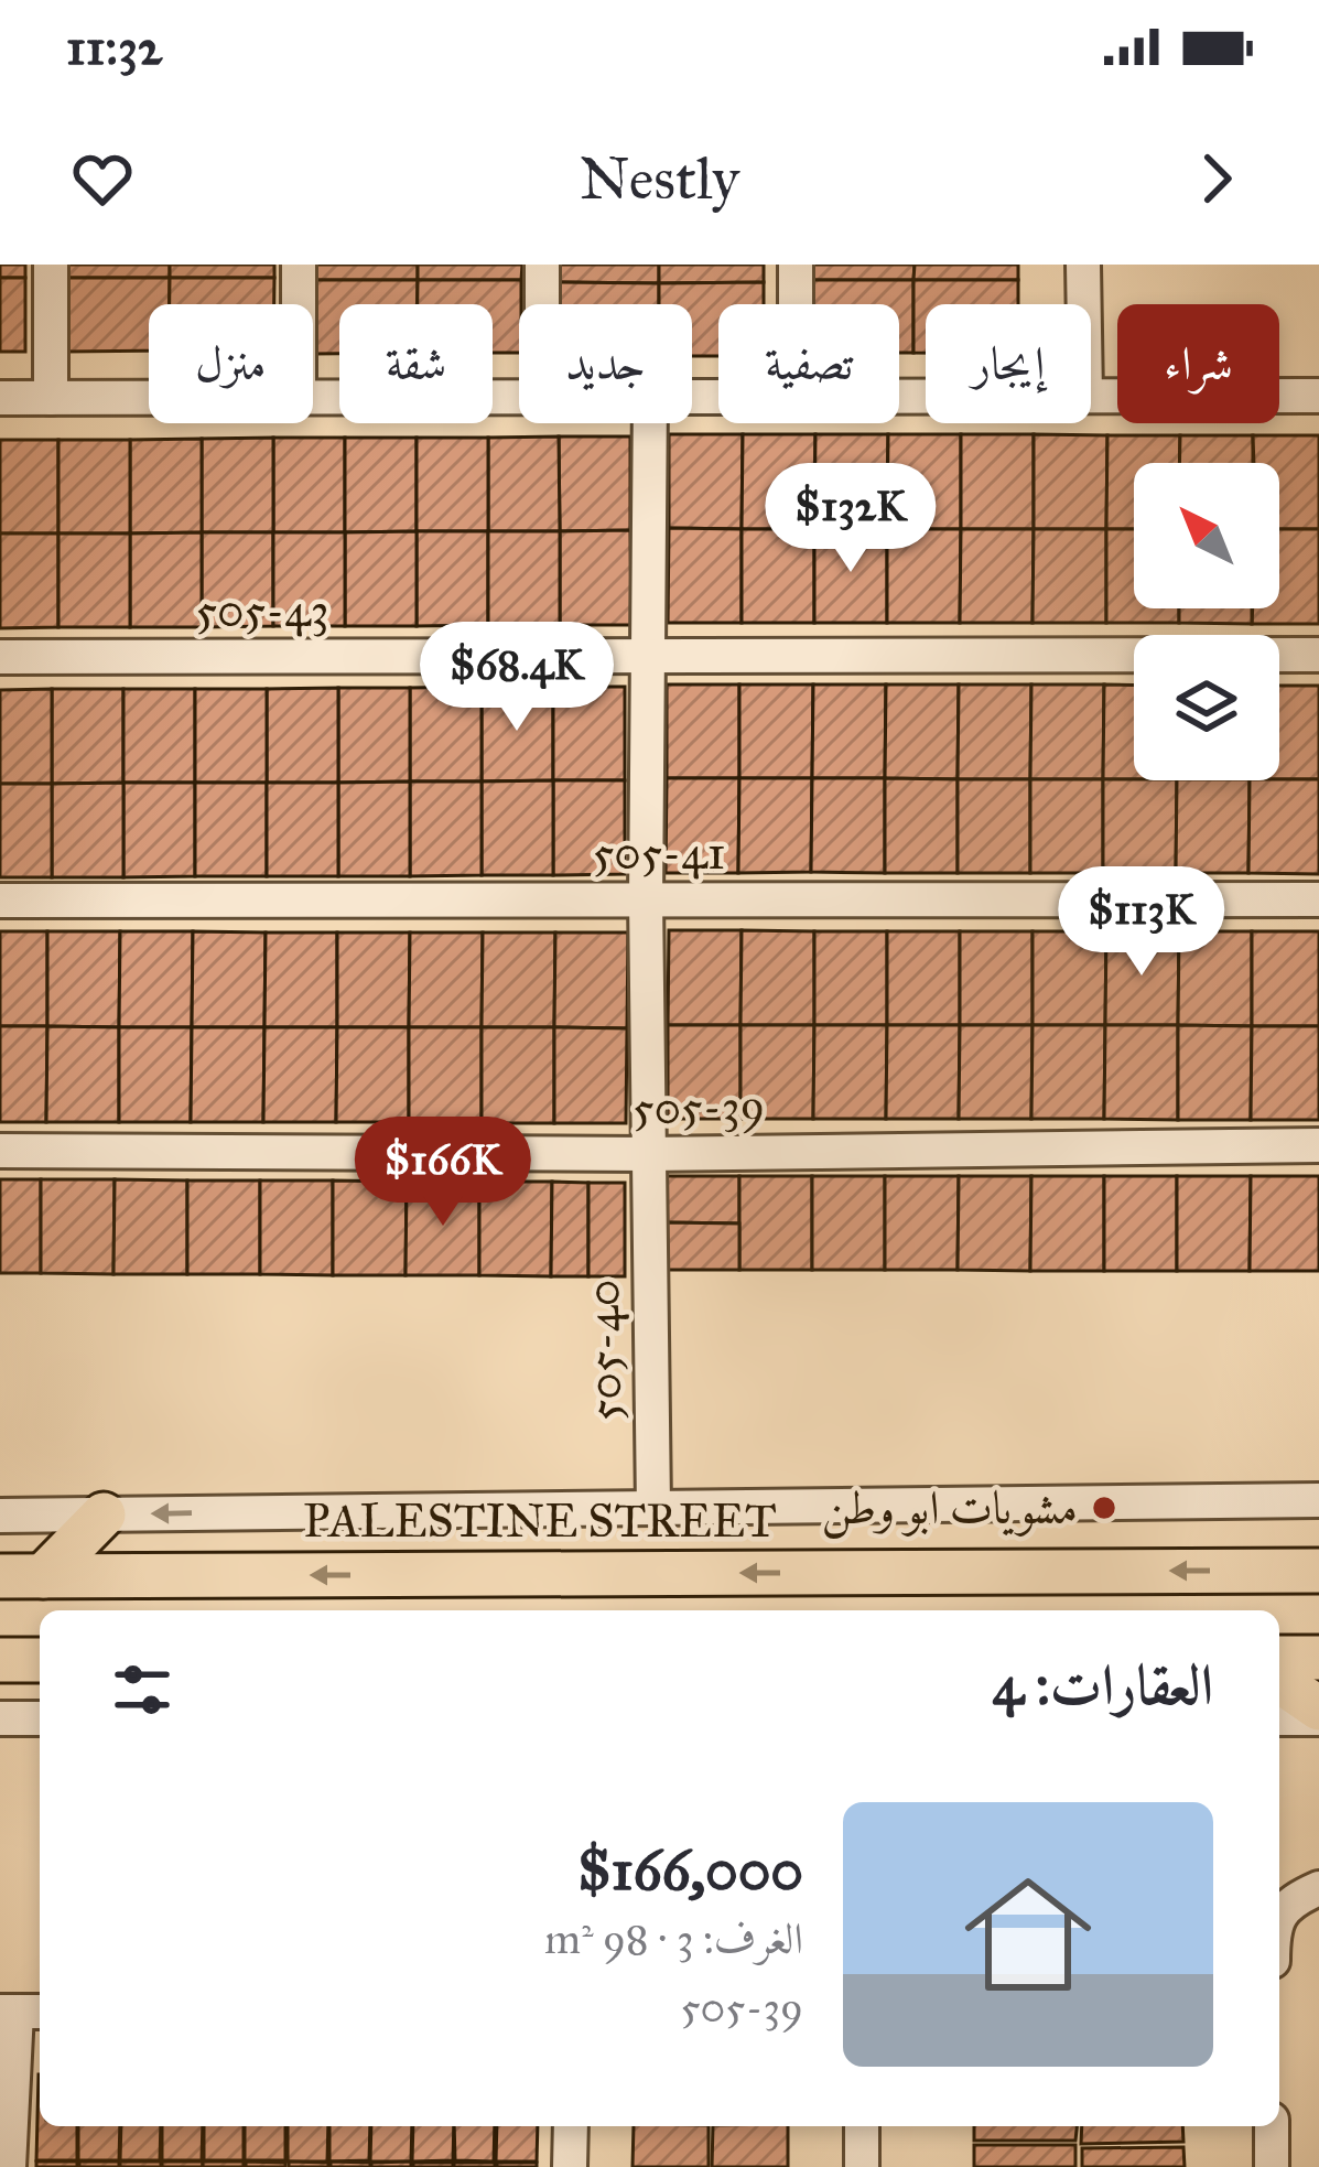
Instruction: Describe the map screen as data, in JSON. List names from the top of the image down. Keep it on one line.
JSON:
{"streets":{"main road":["PALESTINE STREET"],"street":["505-43","505-41","505-39","505-40"]},"crossings":[["505-43","505-40"],["505-41","505-40"],["505-39","505-40"]],"one_way":["PALESTINE STREET"],"places":["مشويات ابو وطن"],"north":"top left","page":{"status":"11:32","header":"Nestly","chip":["شراء","إيجار","تصفية","جديد","شقة","منزل"],"price":["$132K","$68.4K","$113K","$166K"],"heading":"العقارات: 4","list":[{"name":"$166,000","note":"الغرف: 3 · 98 m² · 505-39"}]}}
